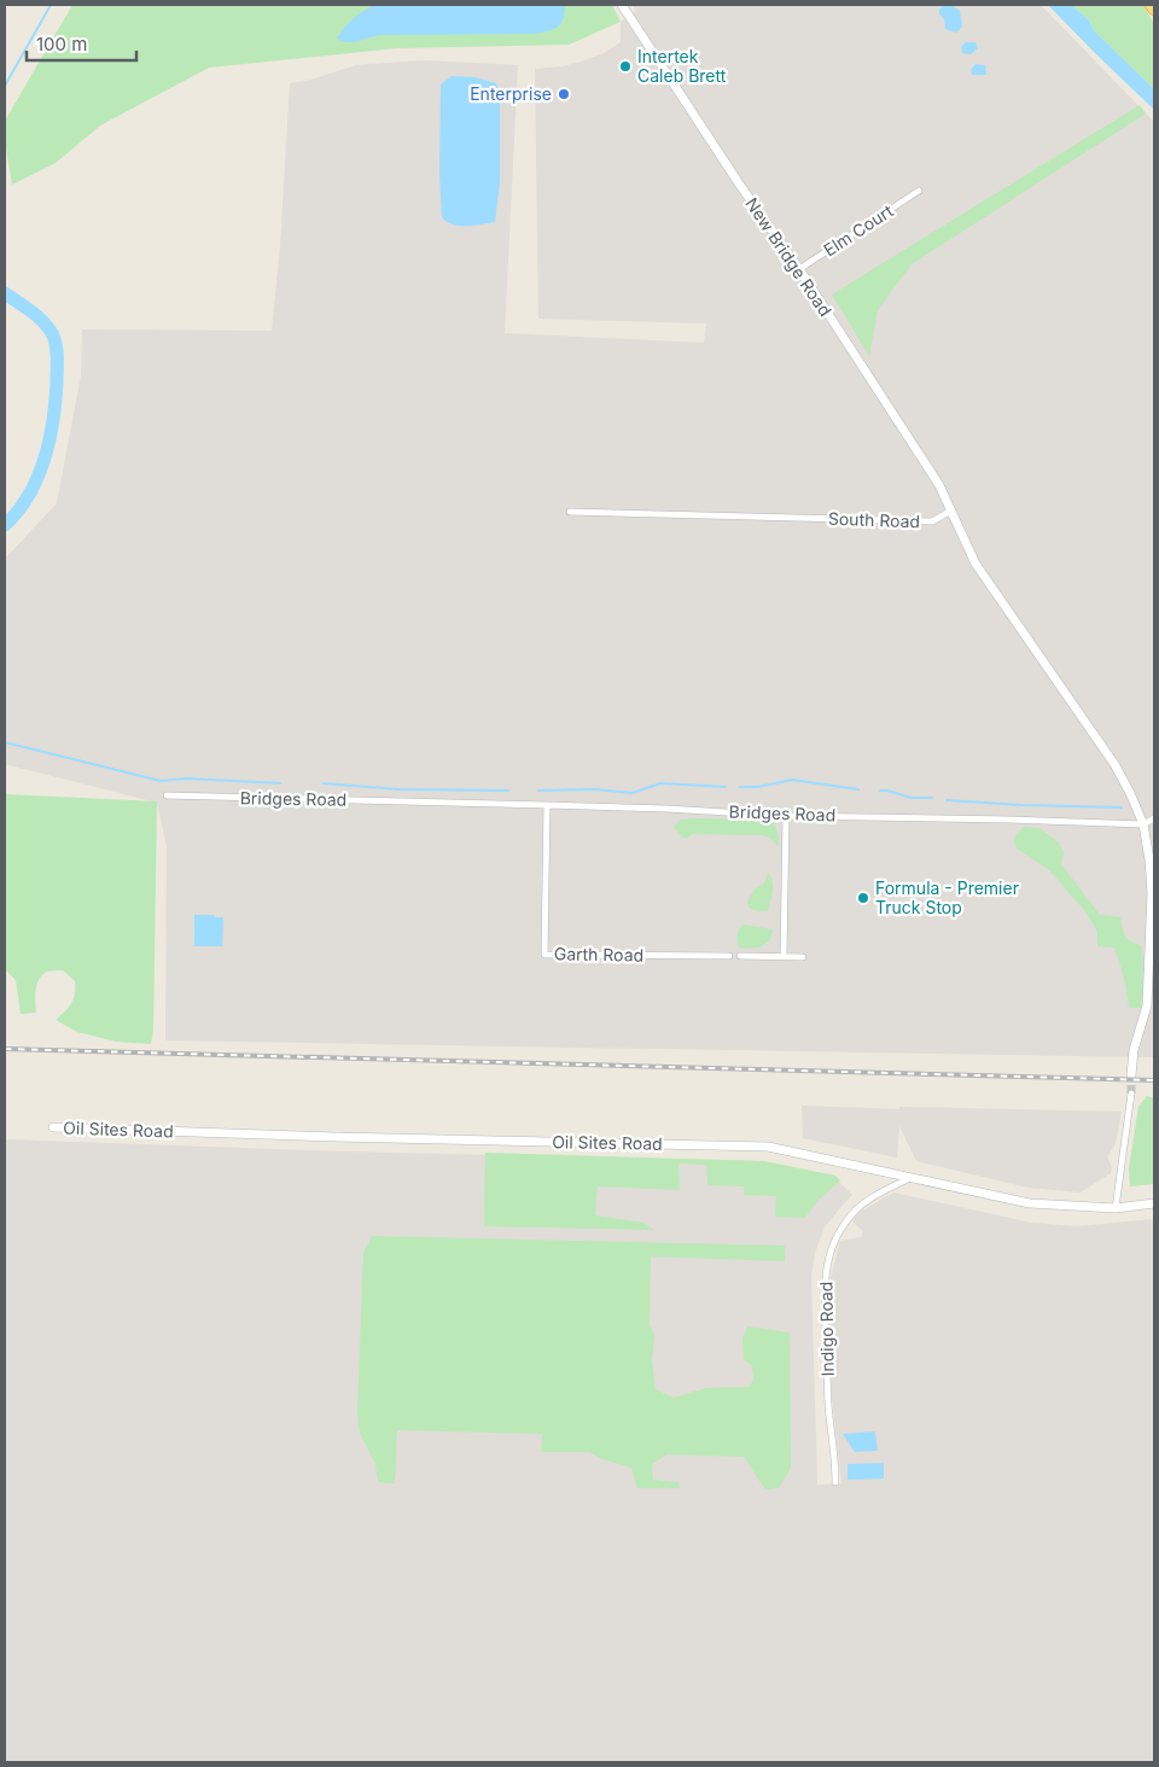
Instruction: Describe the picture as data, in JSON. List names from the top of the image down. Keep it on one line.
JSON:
{"streets":{"street":["Elm Court","New Bridge Road","South Road","Bridges Road","Garth Road","Oil Sites Road","Indigo Road"]},"crossings":[["Elm Court","New Bridge Road"],["New Bridge Road","South Road"],["Bridges Road","Garth Road"],["Oil Sites Road","Indigo Road"]],"places":["Intertek Caleb Brett","Enterprise","Formula - Premier Truck Stop"],"scale_bar":"100 m"}
